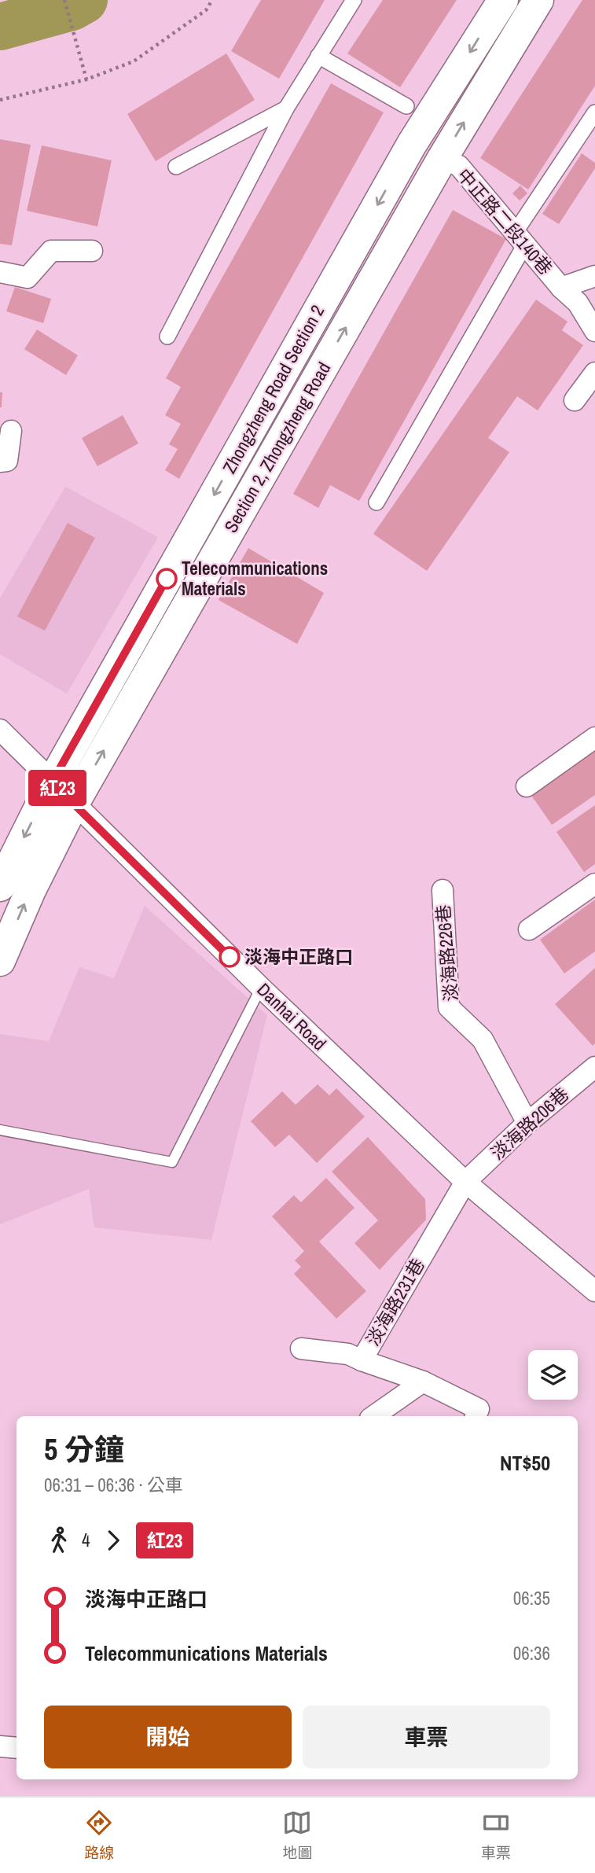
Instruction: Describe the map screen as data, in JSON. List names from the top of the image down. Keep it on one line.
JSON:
{"streets":{"main road":["Zhongzheng Road Section 2","Section 2, Zhongzheng Road"],"street":["中正路二段140巷","淡海路226巷","Danhai Road","淡海路206巷","淡海路231巷"]},"crossings":[["中正路二段140巷","Section 2, Zhongzheng Road"],["Zhongzheng Road Section 2","Danhai Road"],["Section 2, Zhongzheng Road","Danhai Road"],["淡海路226巷","淡海路206巷"],["Danhai Road","淡海路206巷"],["Danhai Road","淡海路231巷"],["淡海路206巷","淡海路231巷"]],"one_way":["Zhongzheng Road Section 2","Section 2, Zhongzheng Road"],"places":["Telecommunications Materials","淡海中正路口"],"lines":["bus line 紅23"],"page":{"on_map":"紅23","heading":["5 分鐘","06:31 – 06:36 · 公車","NT$50"],"legs":["4","紅23"],"list":[{"name":"淡海中正路口","value":"06:35"},{"name":"Telecommunications Materials","value":"06:36"}],"buttons":["開始","車票"],"tabs":["路線","地圖","車票"]}}
